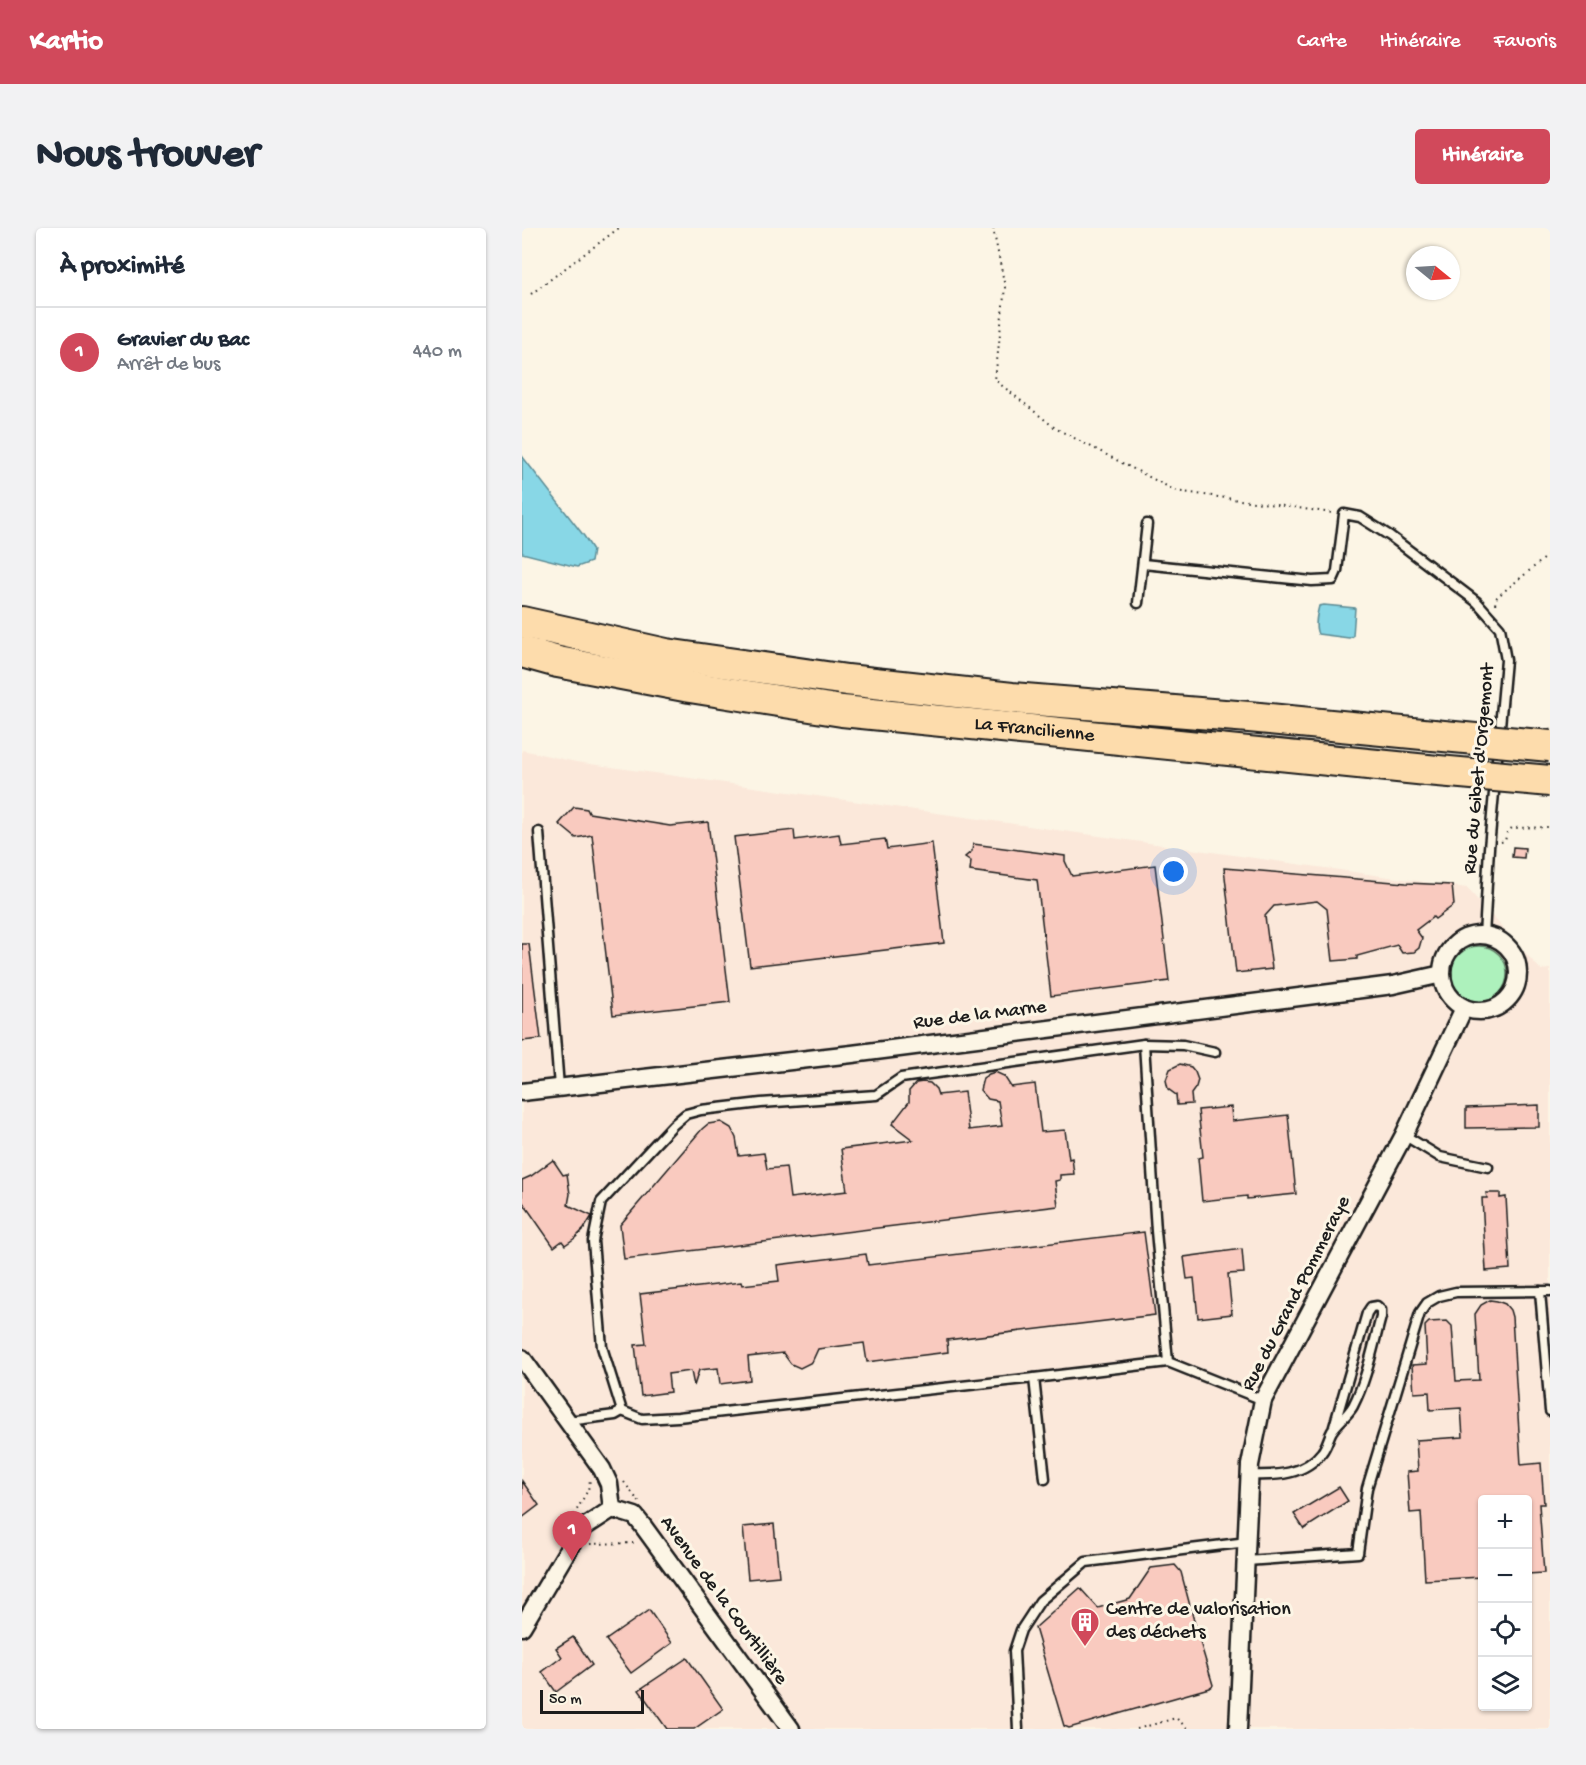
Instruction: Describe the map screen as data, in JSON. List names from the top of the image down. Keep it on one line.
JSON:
{"streets":{"highway":["La Francilienne"],"street":["Rue de la Marne","Rue du Grand Pommeraye","Avenue de la Courtillière"],"lane":["Rue du Gibet d'Orgemont"]},"crossings":[["Rue du Gibet d'Orgemont","Rue de la Marne"],["Rue du Gibet d'Orgemont","Rue du Grand Pommeraye"],["Rue de la Marne","Rue du Grand Pommeraye"]],"places":{"building":["Centre de valorisation des déchets"]},"scale_bar":"50 m","north":"right","page":{"header":"Kartio","nav":["Carte","Itinéraire","Favoris"],"buttons":"Itinéraire","title":"Nous trouver","heading":"À proximité","list":[{"mark":"1","name":"Gravier du Bac","note":"Arrêt de bus","value":"440 m"}],"map_buttons":["+","−"],"pins":"1","scale":"50 m"}}
